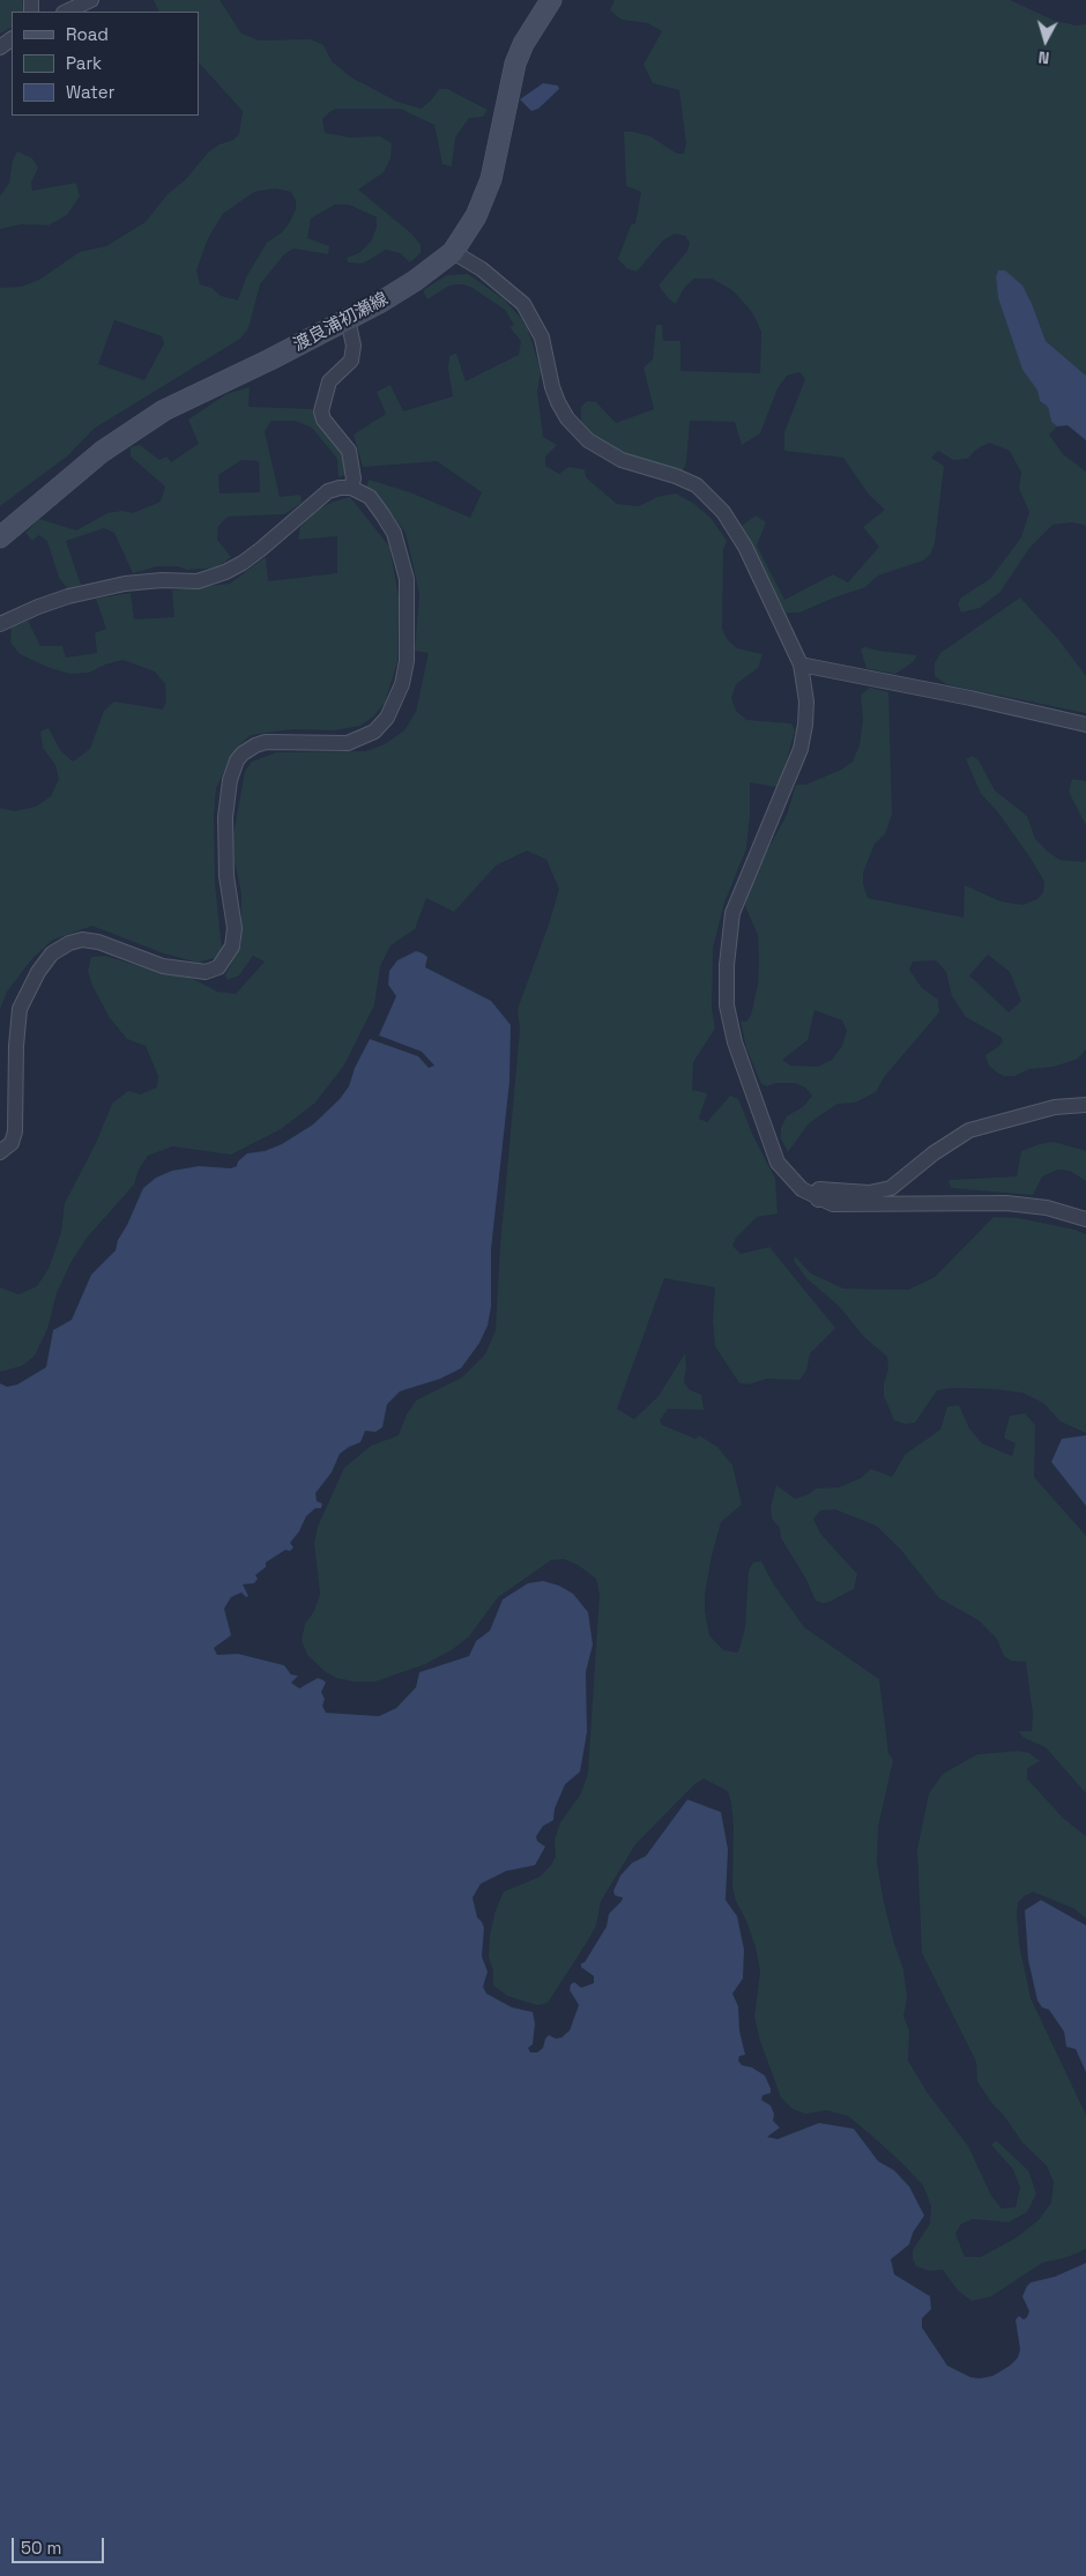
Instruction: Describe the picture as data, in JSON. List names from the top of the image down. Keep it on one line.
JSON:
{"streets":{"main road":["渡良浦初瀬線"]},"legend":["Road","Park","Water"],"scale_bar":"50 m","north":"bottom"}
